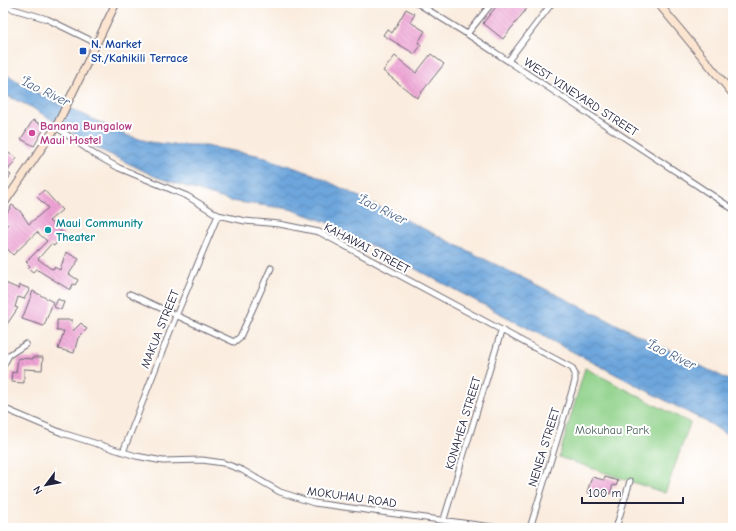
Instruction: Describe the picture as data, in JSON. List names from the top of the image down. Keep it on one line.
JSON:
{"streets":{"street":["WEST VINEYARD STREET","KAHAWAI STREET","MAKUA STREET","KONAHEA STREET","NENEA STREET","MOKUHAU ROAD"]},"crossings":[["KAHAWAI STREET","MAKUA STREET"],["KAHAWAI STREET","KONAHEA STREET"],["KAHAWAI STREET","NENEA STREET"],["MAKUA STREET","MOKUHAU ROAD"],["KONAHEA STREET","MOKUHAU ROAD"]],"water":["ʻĪao River"],"parks":["Mokuhau Park"],"places":{"transit":["N. Market St./Kahikili Terrace"],"other":["Banana Bungalow Maui Hostel","Maui Community Theater"]},"scale_bar":"100 m","north":"bottom left"}
